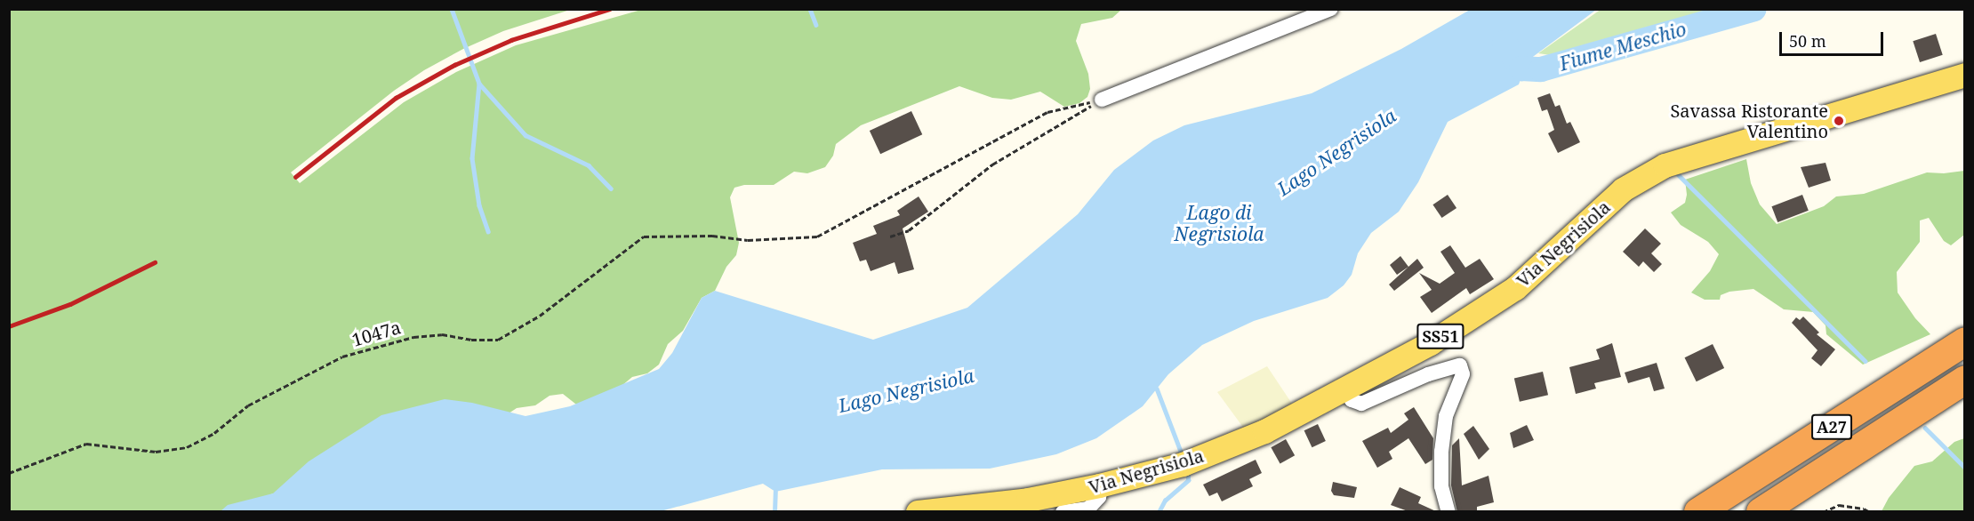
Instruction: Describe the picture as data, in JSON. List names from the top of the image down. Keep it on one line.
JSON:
{"streets":{"highway":["A27"],"main road":["Via Negrisiola","SS51"],"path":["1047a"]},"water":["Fiume Meschio","Lago Negrisiola","Lago di Negrisiola"],"places":["Savassa Ristorante Valentino"],"scale_bar":"50 m"}
